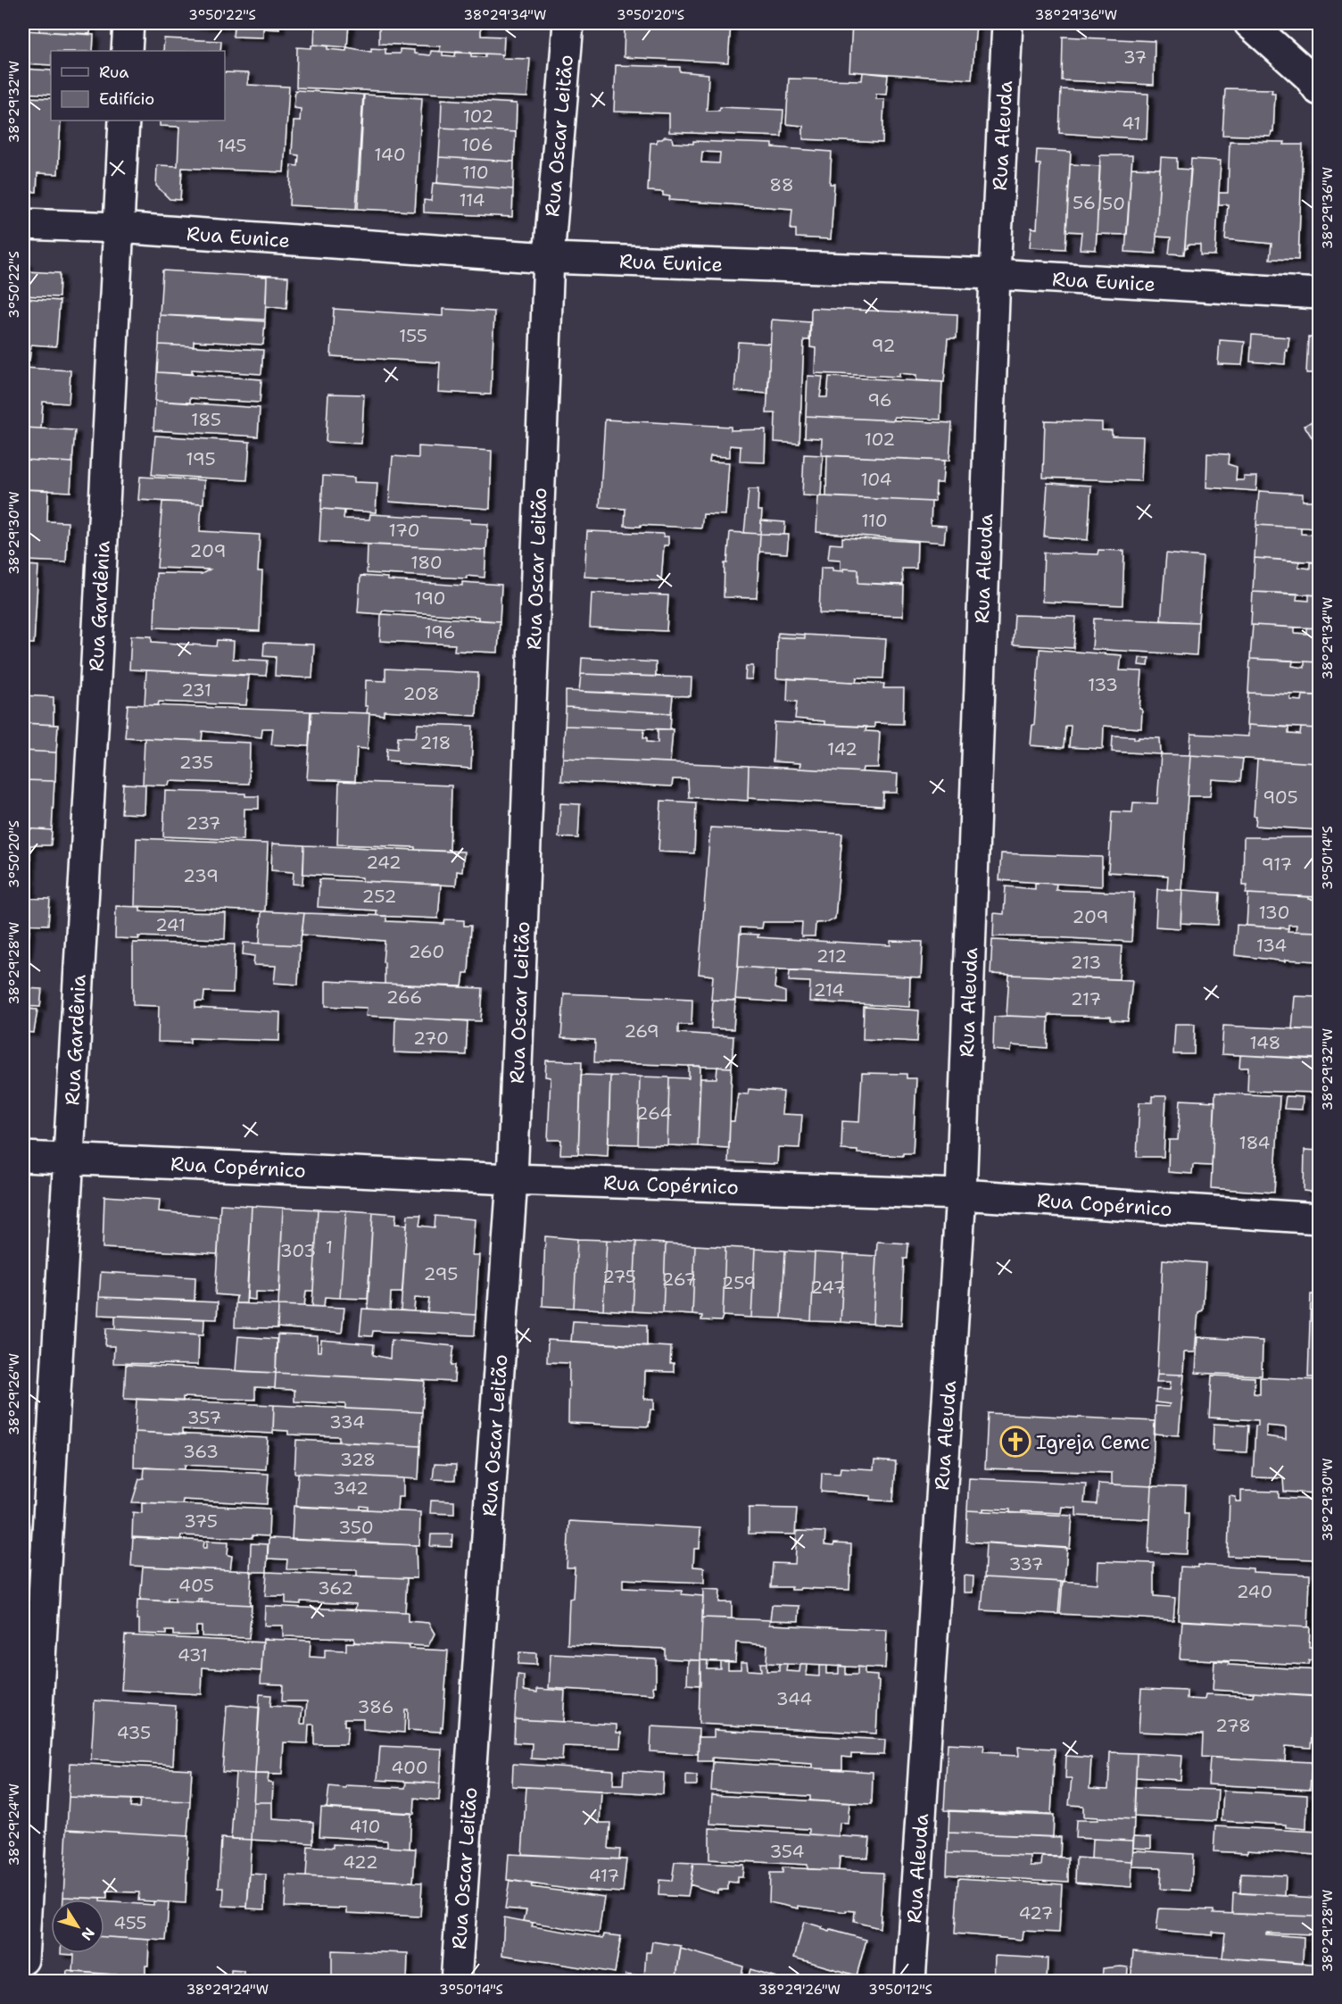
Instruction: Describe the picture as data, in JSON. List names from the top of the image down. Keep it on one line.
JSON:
{"streets":{"street":["Rua Oscar Leitão","Rua Aleuda","Rua Eunice","Rua Gardênia","Rua Copérnico"]},"crossings":[["Rua Oscar Leitão","Rua Eunice"],["Rua Oscar Leitão","Rua Copérnico"],["Rua Aleuda","Rua Eunice"],["Rua Aleuda","Rua Copérnico"],["Rua Eunice","Rua Gardênia"],["Rua Gardênia","Rua Copérnico"]],"places":{"church":["Igreja Cemc"]},"house_numbers":["37","102","41","106","145","140","110","88","114","56","50","155","92","96","185","102","195","104","110","170","209","180","190","196","133","231","208","218","142","235","905","237","242","917","239","252","130","209","241","134","260","212","213","214","266","217","269","270","148","264","184","1","303","295","275","267","259","247","357","334","363","328","342","375","350","337","405","362","240","431","344","386","278","435","400","410","354","422","417","427","455"],"legend":["Rua","Edifício"],"north":"bottom right","coordinates":["3°50'22\"S","38°29'34\"W","3°50'20\"S","38°29'36\"W","38°29'32\"W","38°29'30\"W","3°50'14\"S","38°29'28\"W","38°29'26\"W","38°29'24\"W","3°50'12\"S"]}
